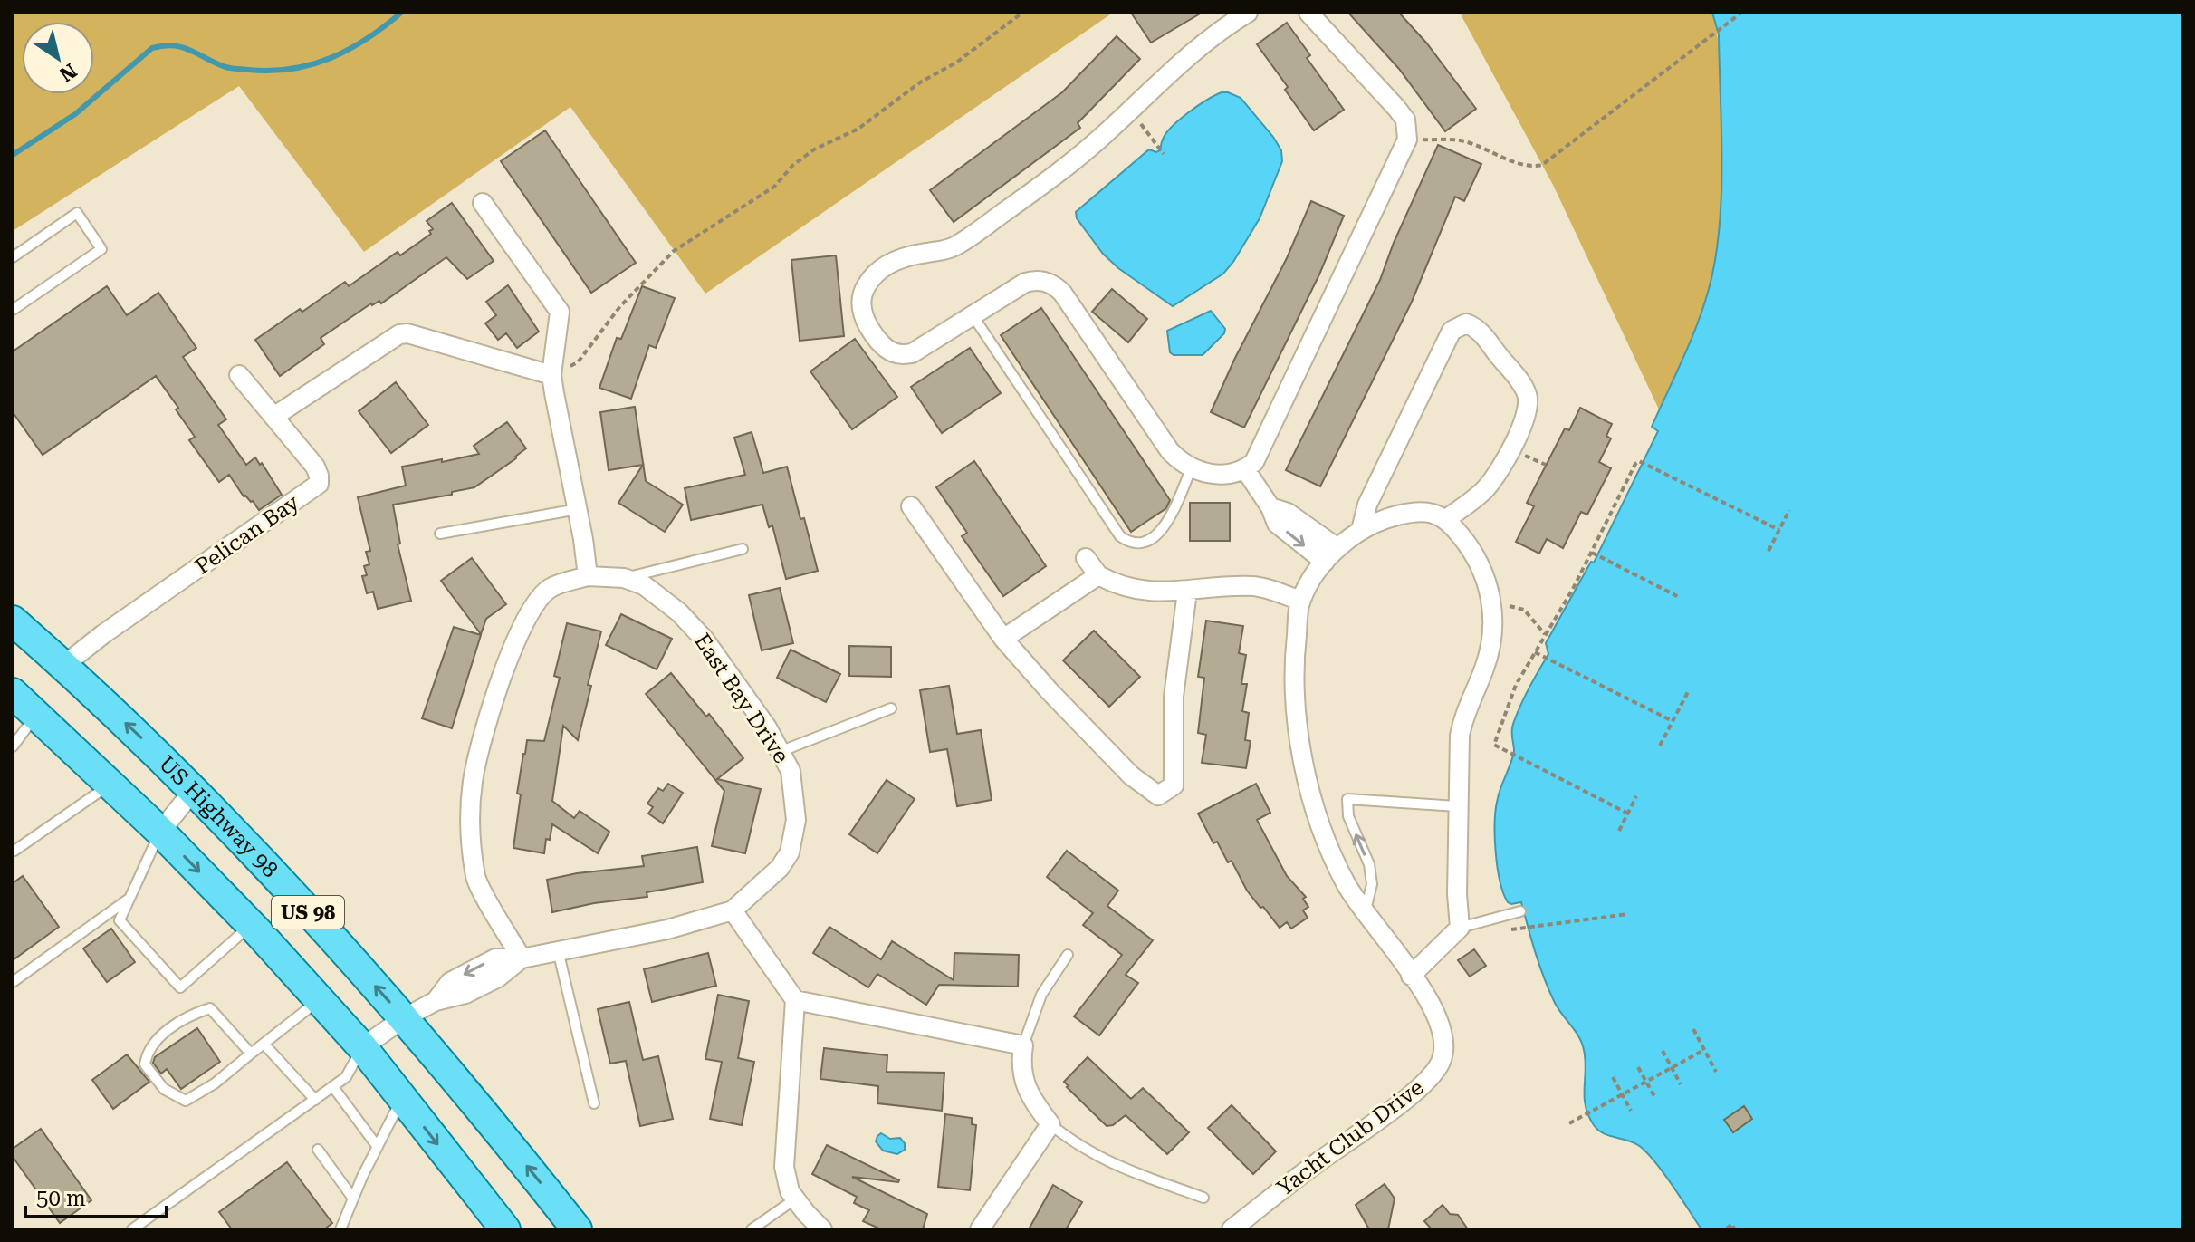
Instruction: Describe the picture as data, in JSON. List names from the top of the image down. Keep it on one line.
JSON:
{"streets":{"main road":["US Highway 98","US 98"],"street":["Pelican Bay","East Bay Drive","Yacht Club Drive"]},"crossings":[["Pelican Bay","US Highway 98"]],"scale_bar":"50 m","north":"bottom right"}
